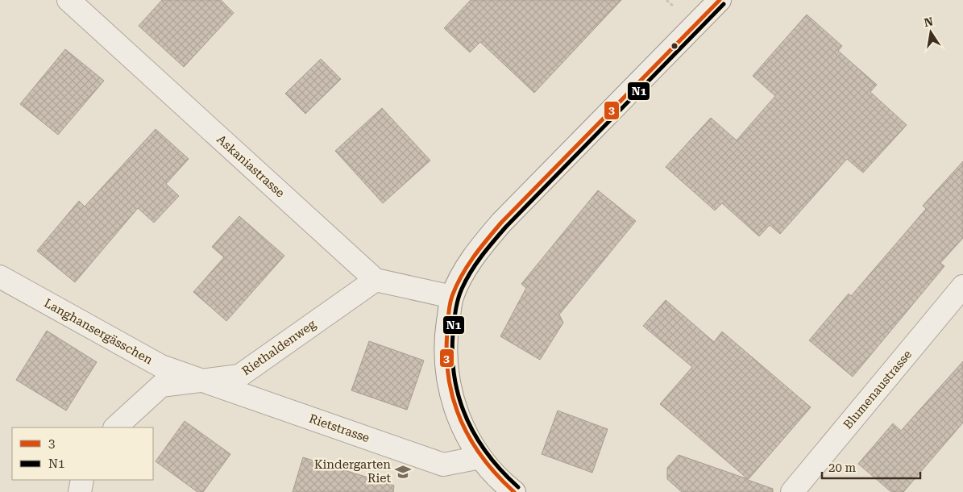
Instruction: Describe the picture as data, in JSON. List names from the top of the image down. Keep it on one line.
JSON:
{"streets":{"street":["Askaniastrasse","Langhansergässchen","Riethaldenweg","Blumenaustrasse","Rietstrasse"]},"crossings":[["Askaniastrasse","Riethaldenweg"],["Langhansergässchen","Riethaldenweg"],["Langhansergässchen","Rietstrasse"],["Riethaldenweg","Rietstrasse"]],"places":{"school or university":["Kindergarten Riet"]},"lines":["transit line 3","transit line N1"],"legend":["3","N1"],"scale_bar":"20 m","north":"top"}
